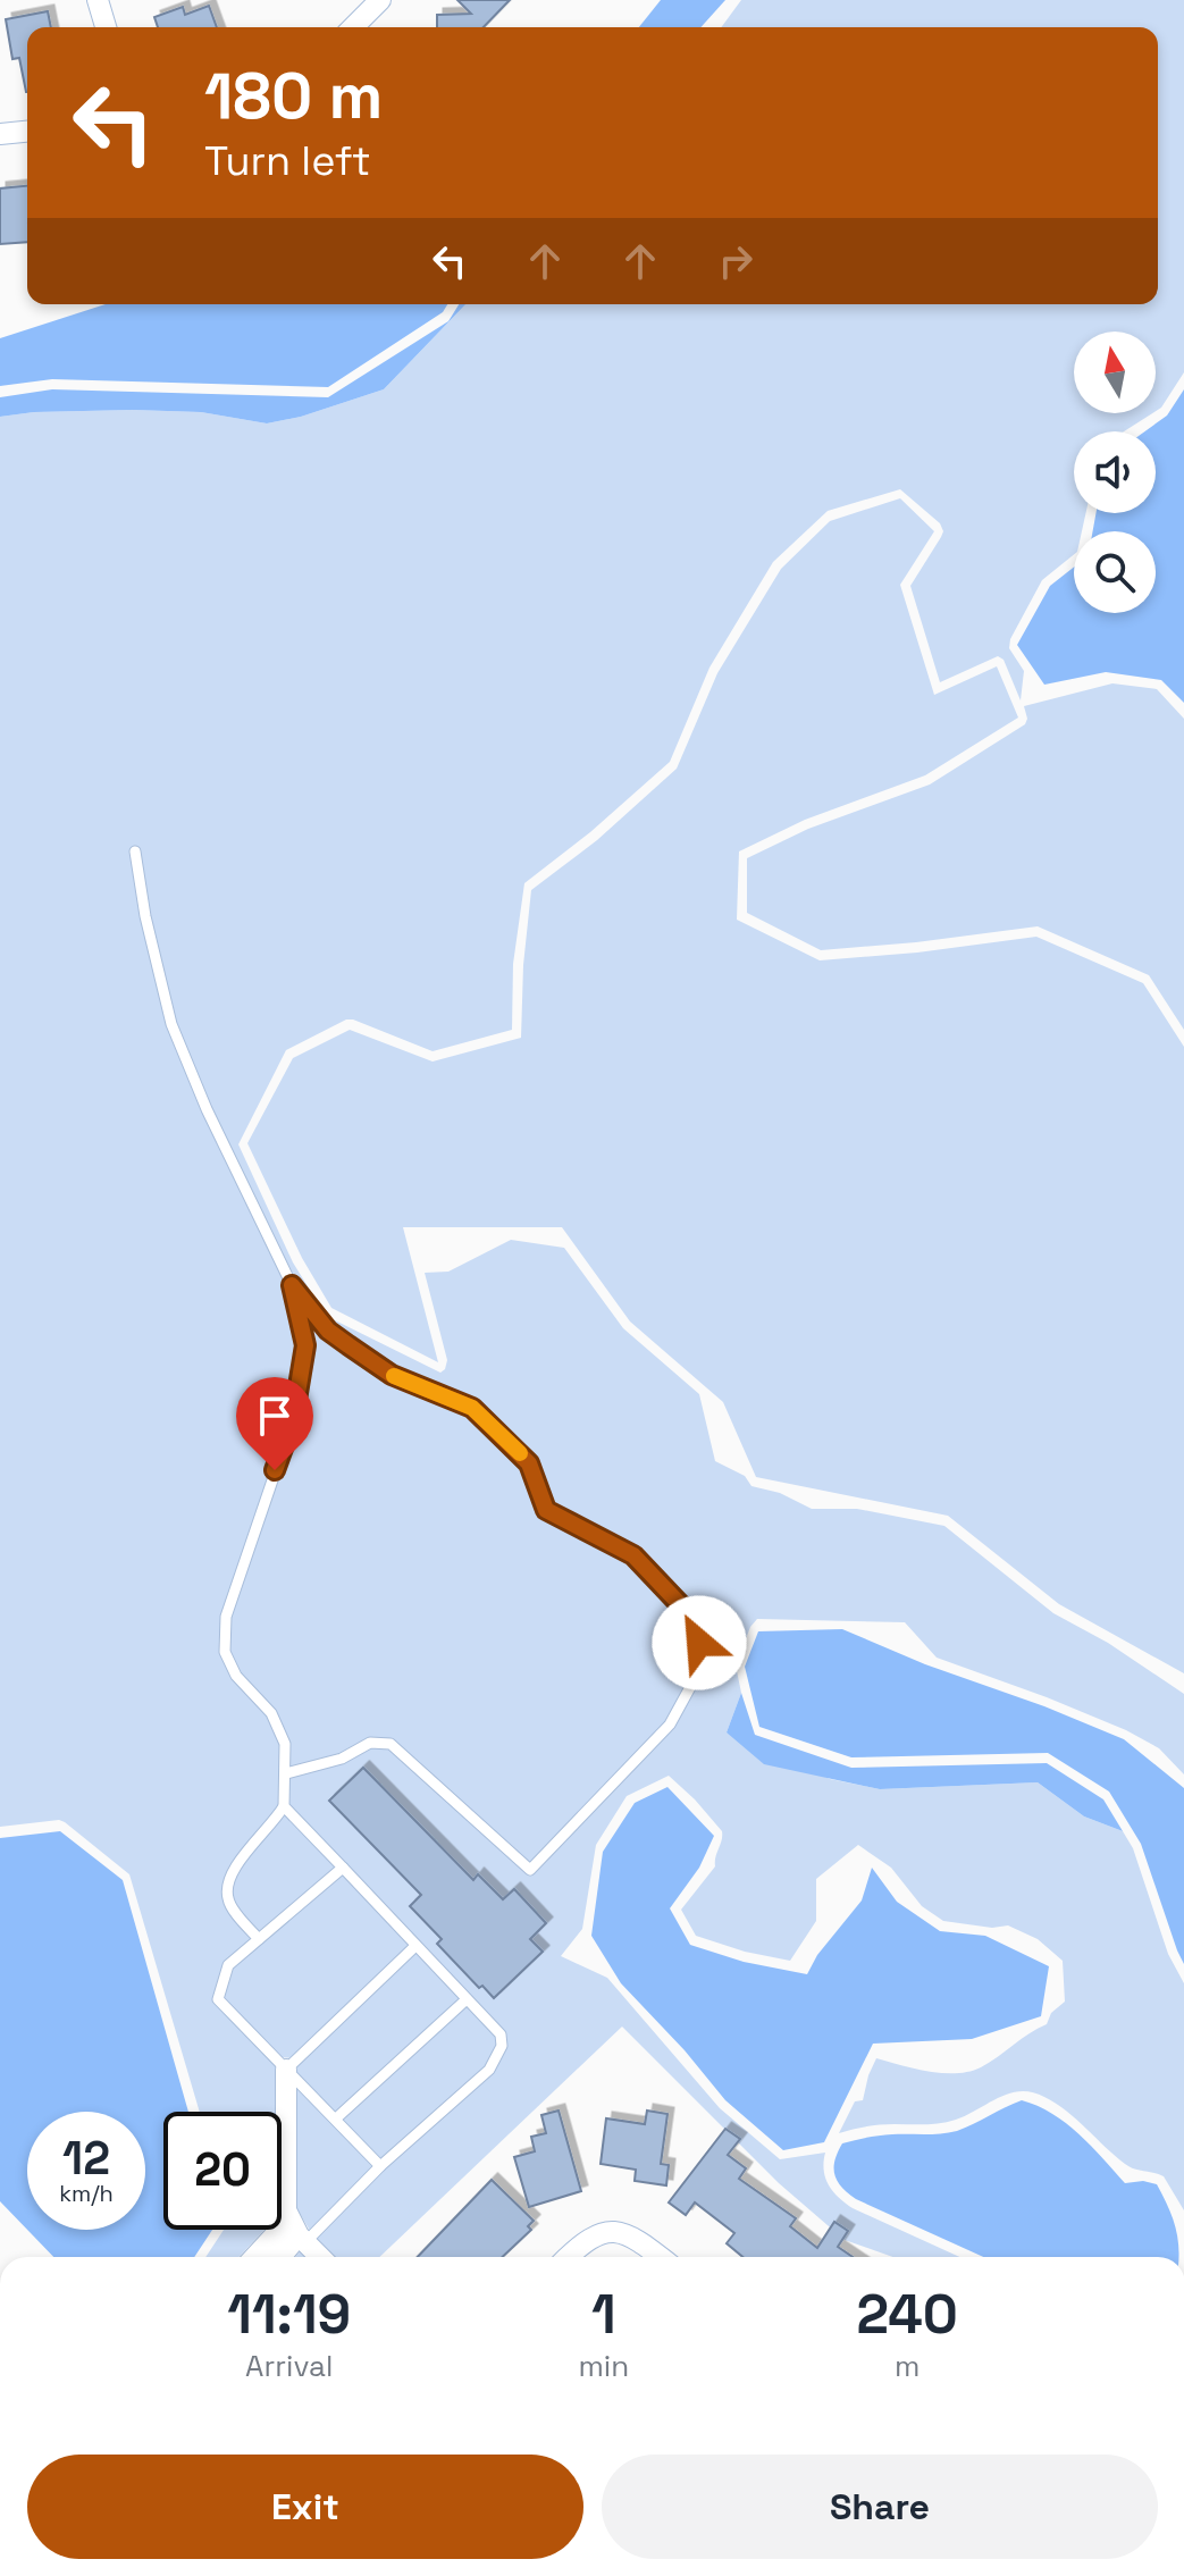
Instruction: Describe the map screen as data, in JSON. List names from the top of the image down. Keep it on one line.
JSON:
{"north":"top","page":{"turn":["180 m","Turn left"],"speed":"12 km/h","limit":"20","eta":["11:19","Arrival","1","min","240","m"],"buttons":["Exit","Share"]}}
